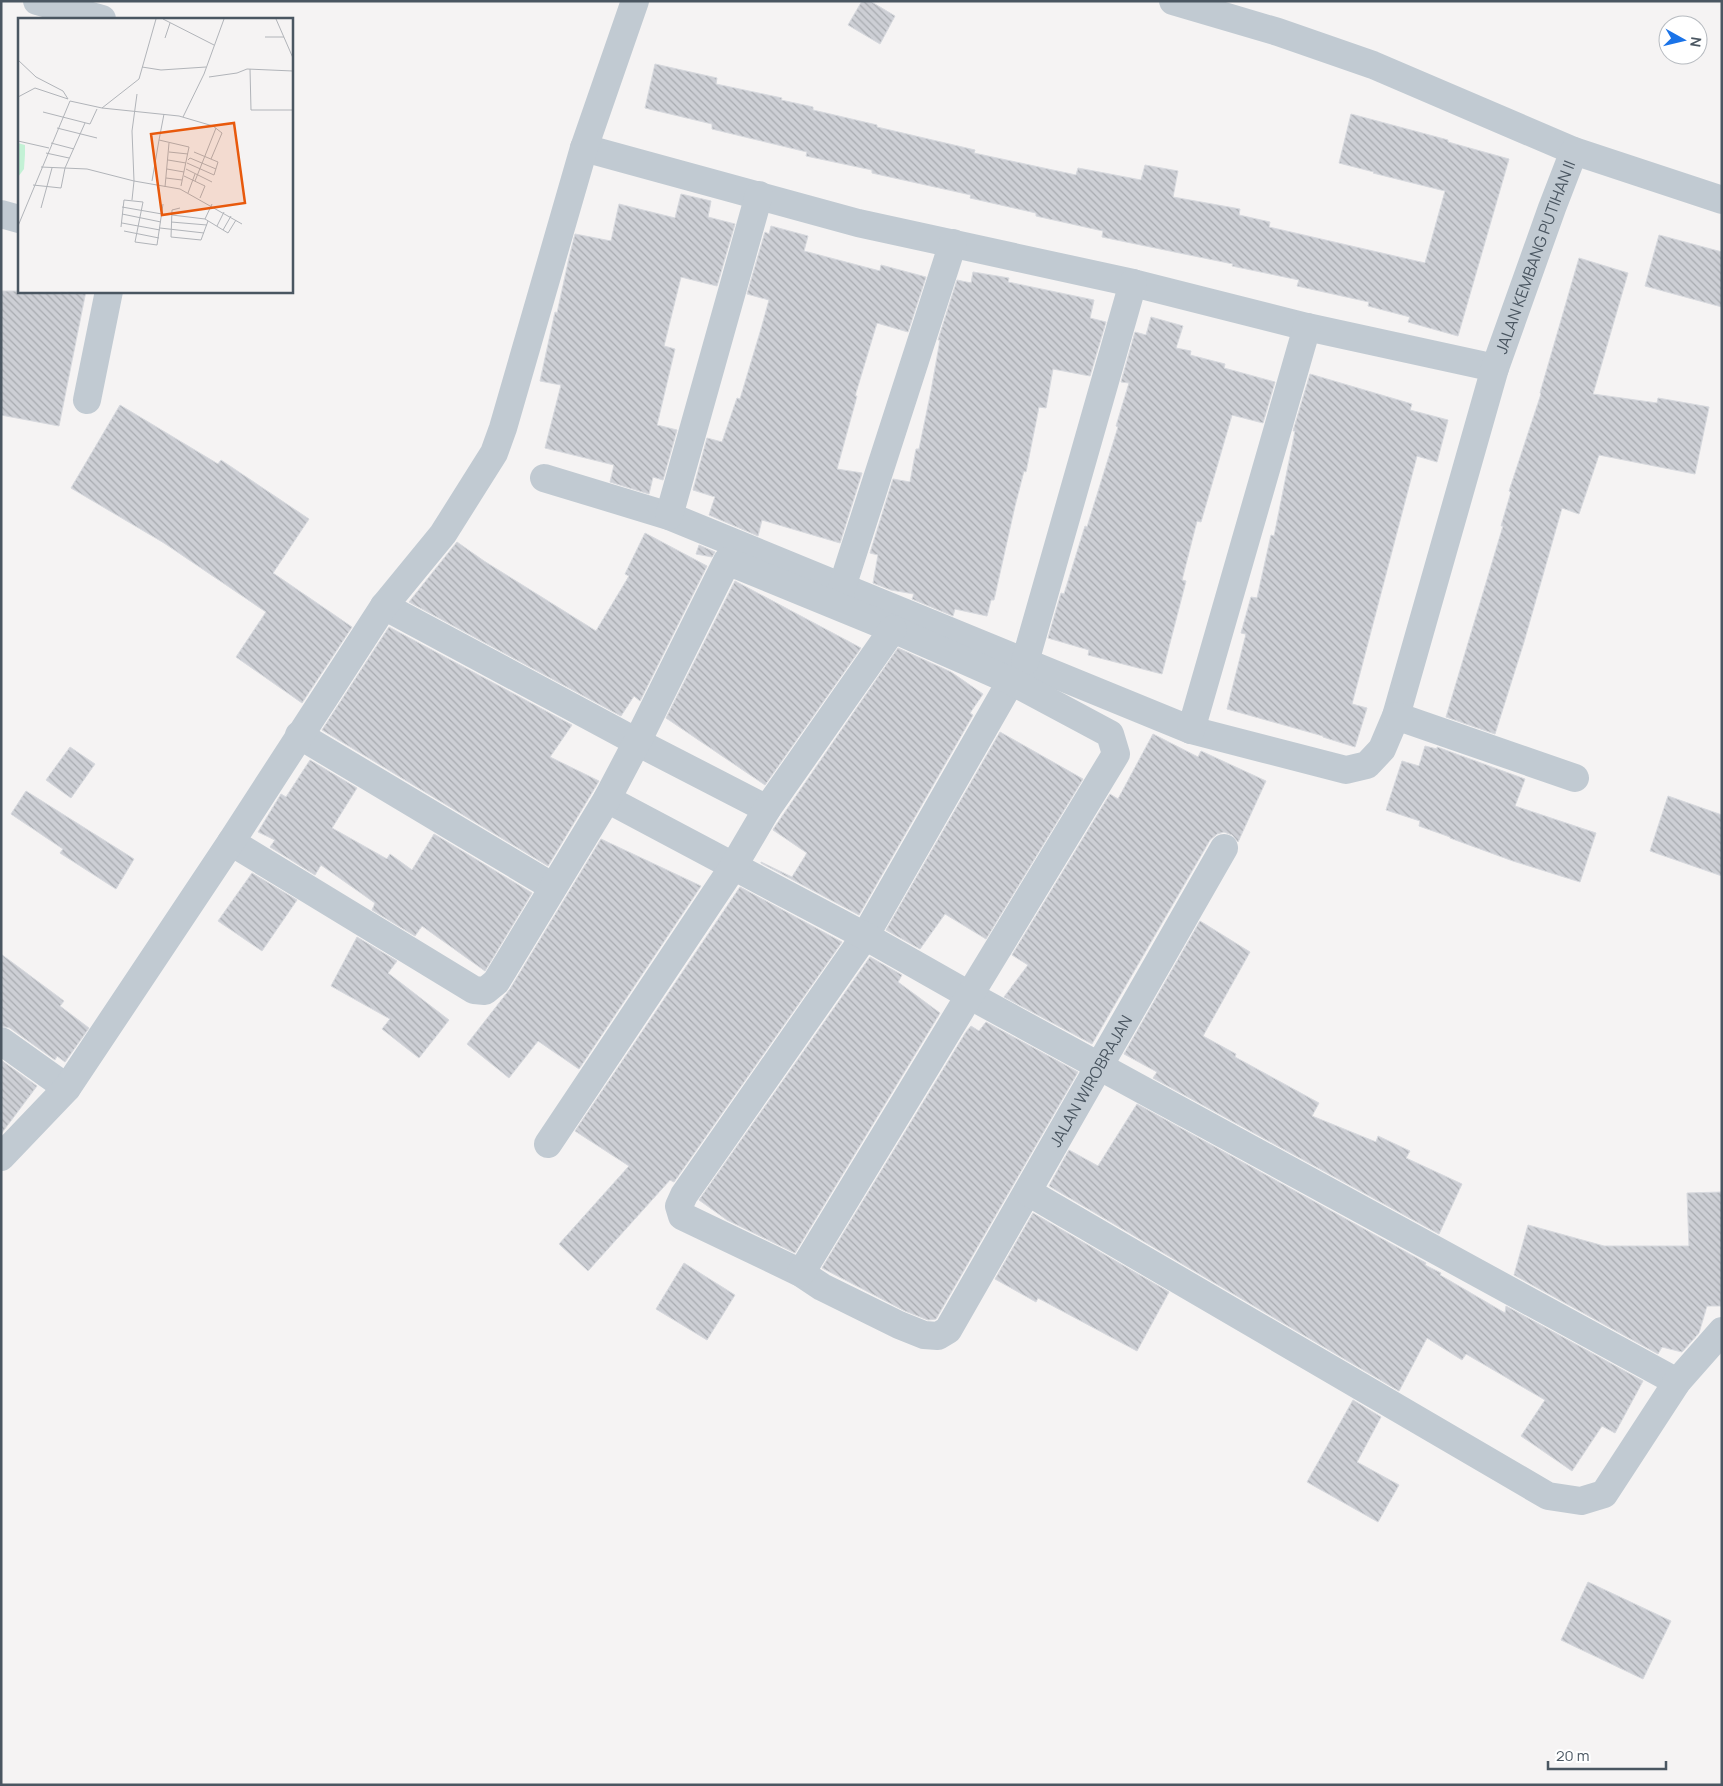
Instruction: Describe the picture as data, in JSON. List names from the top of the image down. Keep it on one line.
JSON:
{"streets":{"street":["JALAN KEMBANG PUTIHAN II","JALAN WIROBRAJAN"]},"scale_bar":"20 m","north":"right"}
